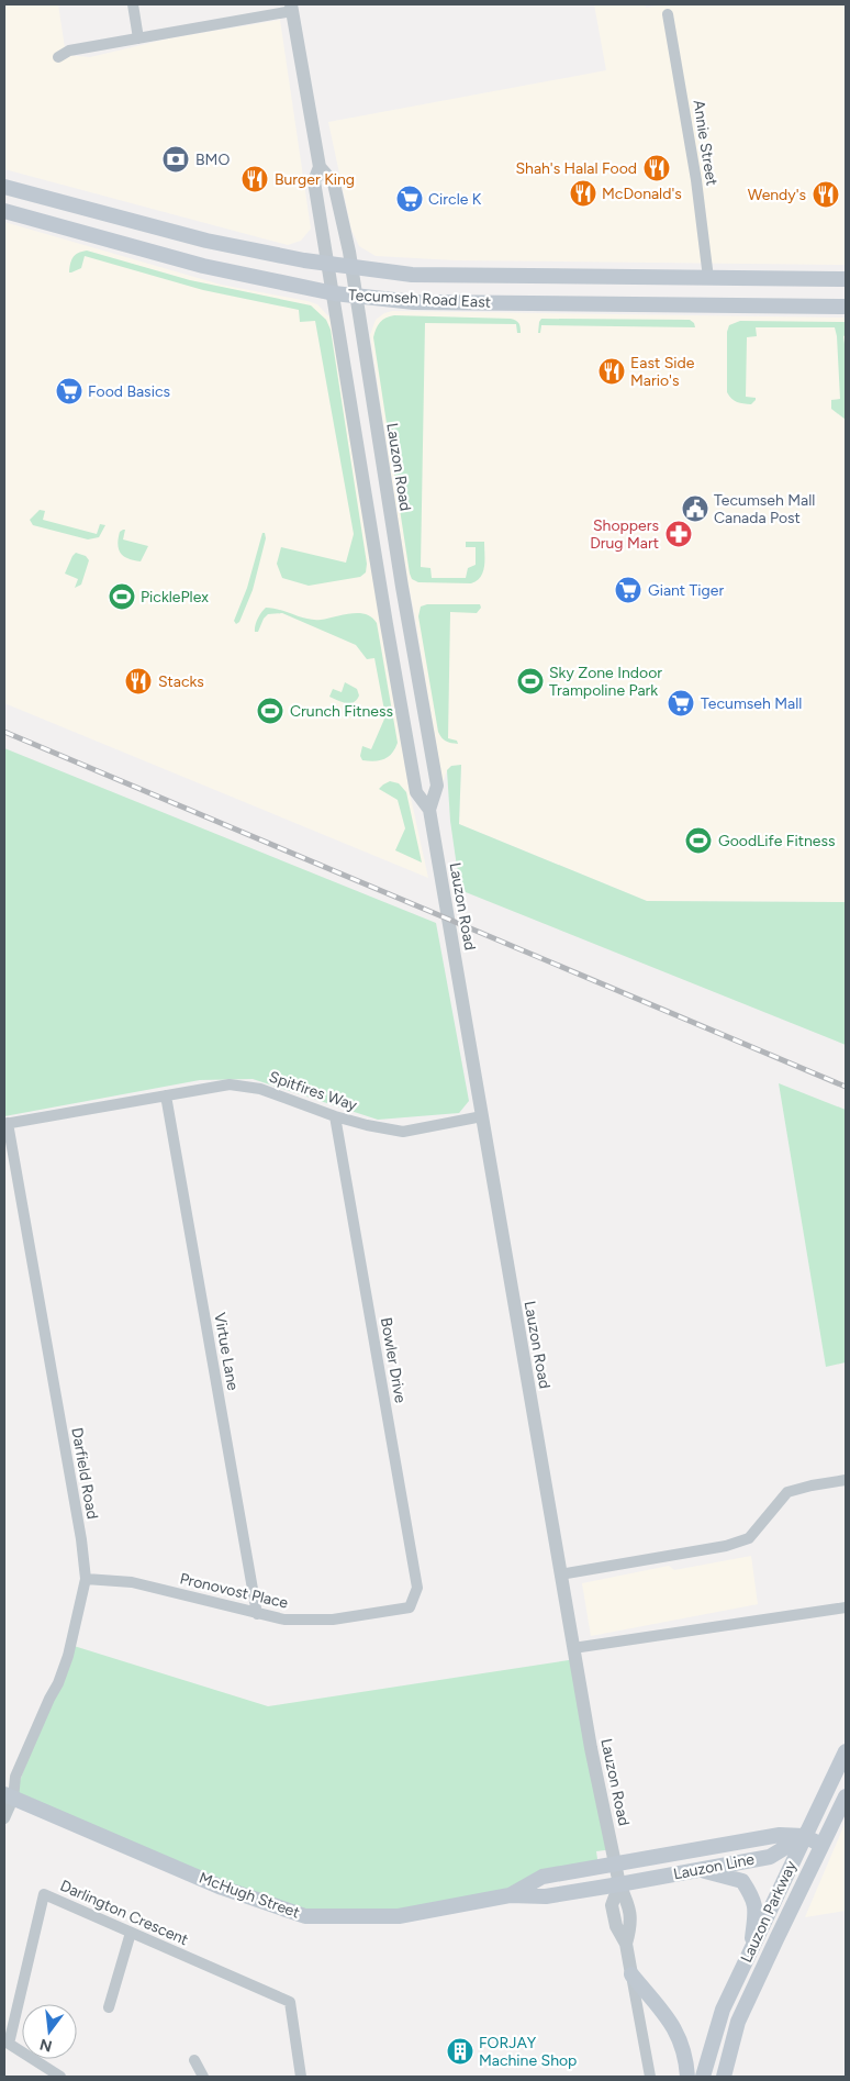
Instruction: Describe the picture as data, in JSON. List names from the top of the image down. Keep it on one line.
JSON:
{"streets":{"main road":["Tecumseh Road East","Lauzon Line","McHugh Street","Lauzon Parkway"],"street":["Annie Street","Lauzon Road","Spitfires Way","Virtue Lane","Bowler Drive","Darfield Road","Pronovost Place","Darlington Crescent"]},"crossings":[["Annie Street","Tecumseh Road East"],["Tecumseh Road East","Lauzon Road"],["Lauzon Road","Spitfires Way"],["Lauzon Road","Lauzon Line"],["Lauzon Road","McHugh Street"],["Spitfires Way","Virtue Lane"],["Spitfires Way","Bowler Drive"],["Spitfires Way","Darfield Road"],["Virtue Lane","Pronovost Place"],["Bowler Drive","Pronovost Place"],["Darfield Road","Pronovost Place"],["Darfield Road","McHugh Street"],["Lauzon Line","McHugh Street"],["Lauzon Line","Lauzon Parkway"]],"places":{"bank":["BMO"],"restaurant":["Shah's Halal Food","Burger King","McDonald's","Wendy's","East Side Mario's","Stacks"],"supermarket":["Circle K","Food Basics","Giant Tiger","Tecumseh Mall"],"public building":["Tecumseh Mall Canada Post"],"pharmacy":["Shoppers Drug Mart"],"sports":["PicklePlex","Sky Zone Indoor Trampoline Park","Crunch Fitness","GoodLife Fitness"],"building":["FORJAY Machine Shop"]},"north":"bottom"}
